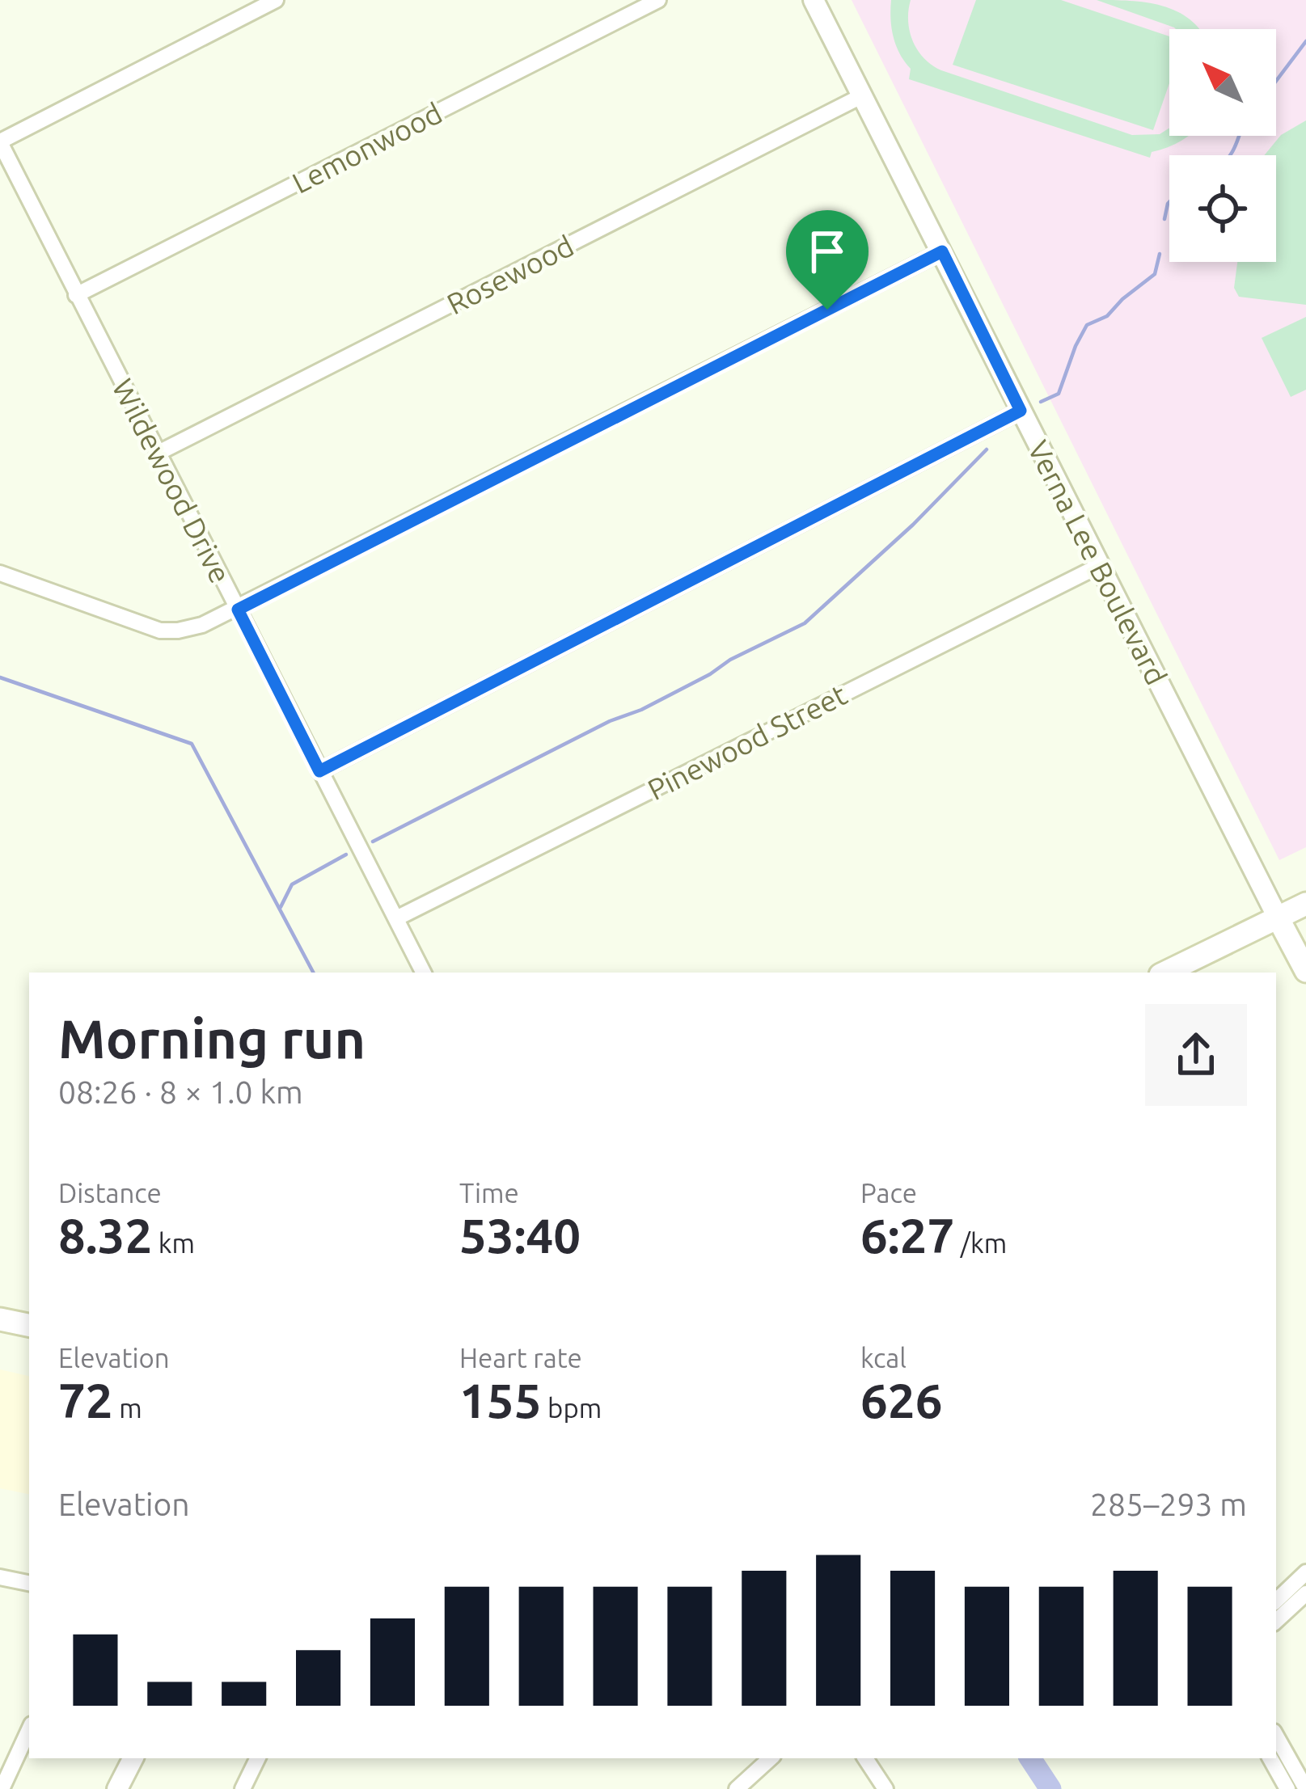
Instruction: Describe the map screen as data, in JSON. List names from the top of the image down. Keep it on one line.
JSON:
{"streets":{"street":["Lemonwood","Rosewood","Wildewood Drive","Verna Lee Boulevard","Pinewood Street"]},"crossings":[["Lemonwood","Wildewood Drive"],["Rosewood","Wildewood Drive"],["Rosewood","Verna Lee Boulevard"],["Wildewood Drive","Pinewood Street"],["Verna Lee Boulevard","Pinewood Street"]],"north":"top left","page":{"heading":["Morning run","08:26 · 8 × 1.0 km"],"stats":[["Distance","8.32 km"],["Time","53:40"],["Pace","6:27 /km"],["Elevation","72 m"],["Heart rate","155 bpm"],["kcal","626"]],"chart":["Elevation","285–293 m"]}}
